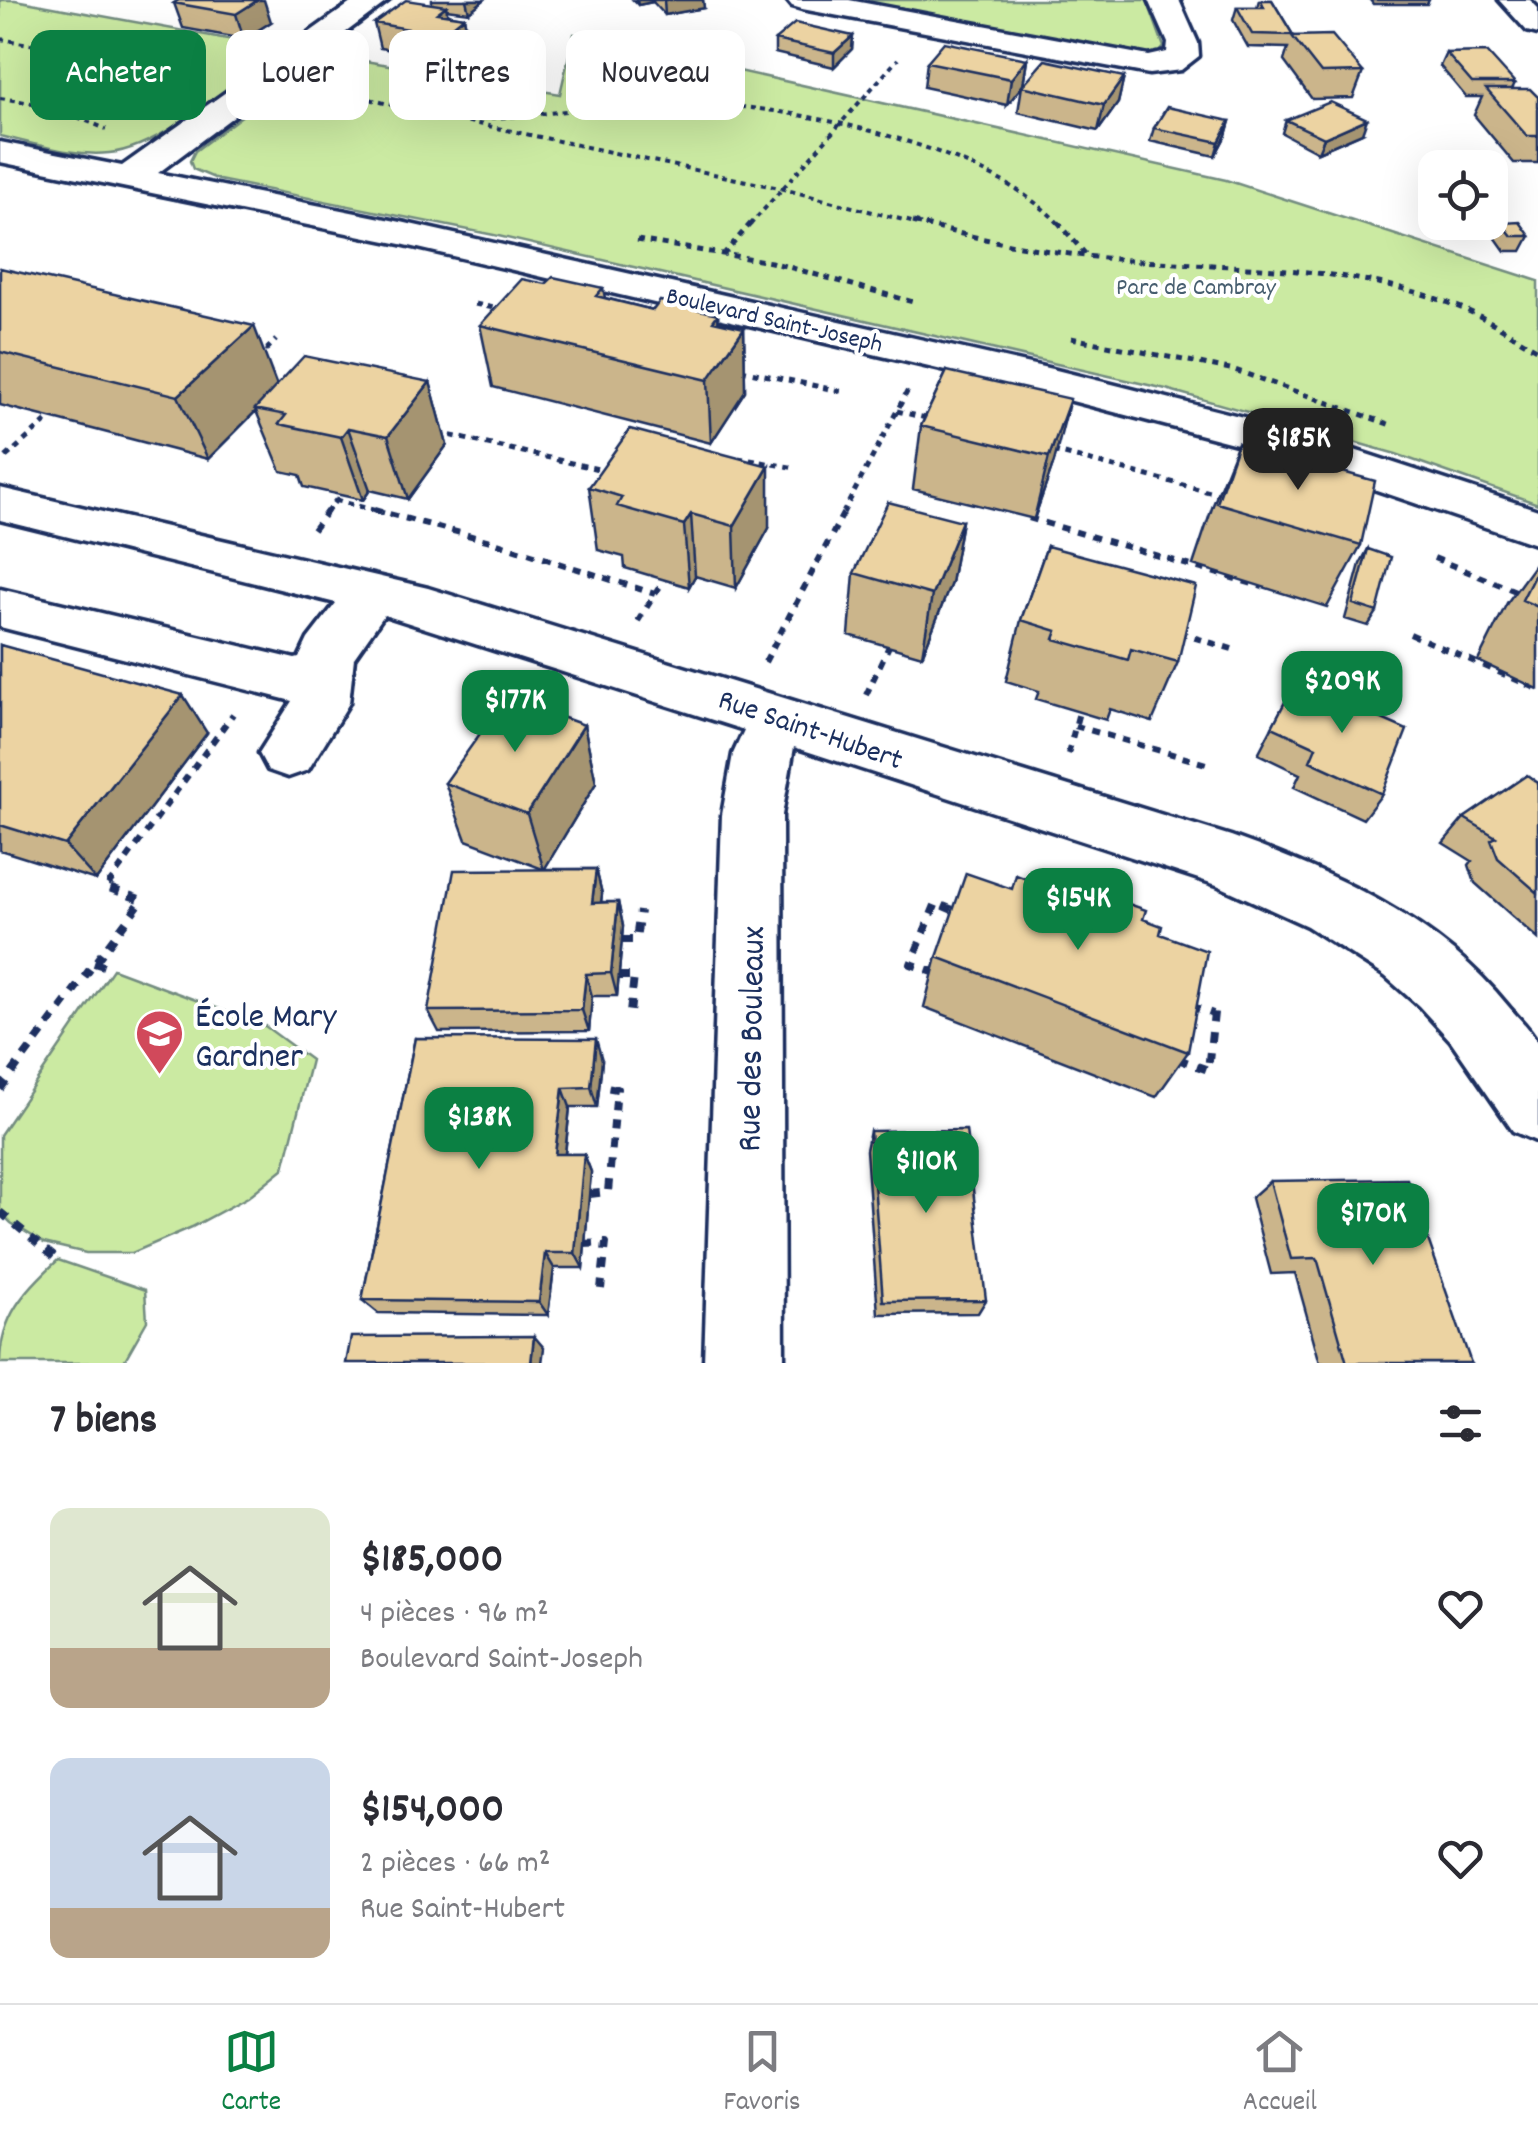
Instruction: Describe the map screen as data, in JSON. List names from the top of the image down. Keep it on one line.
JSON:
{"streets":{"street":["Boulevard Saint-Joseph","Rue Saint-Hubert","Rue des Bouleaux"]},"crossings":[["Rue Saint-Hubert","Rue des Bouleaux"]],"parks":["Parc de Cambray"],"places":{"school or university":["École Mary Gardner"]},"page":{"chip":["Acheter","Louer","Filtres","Nouveau"],"price":["$185K","$209K","$177K","$154K","$138K","$110K","$170K"],"heading":"7 biens","list":[{"name":"$185,000","note":"4 pièces · 96 m² · Boulevard Saint-Joseph"},{"name":"$154,000","note":"2 pièces · 66 m² · Rue Saint-Hubert"}],"tabs":["Carte","Favoris","Accueil"]}}
